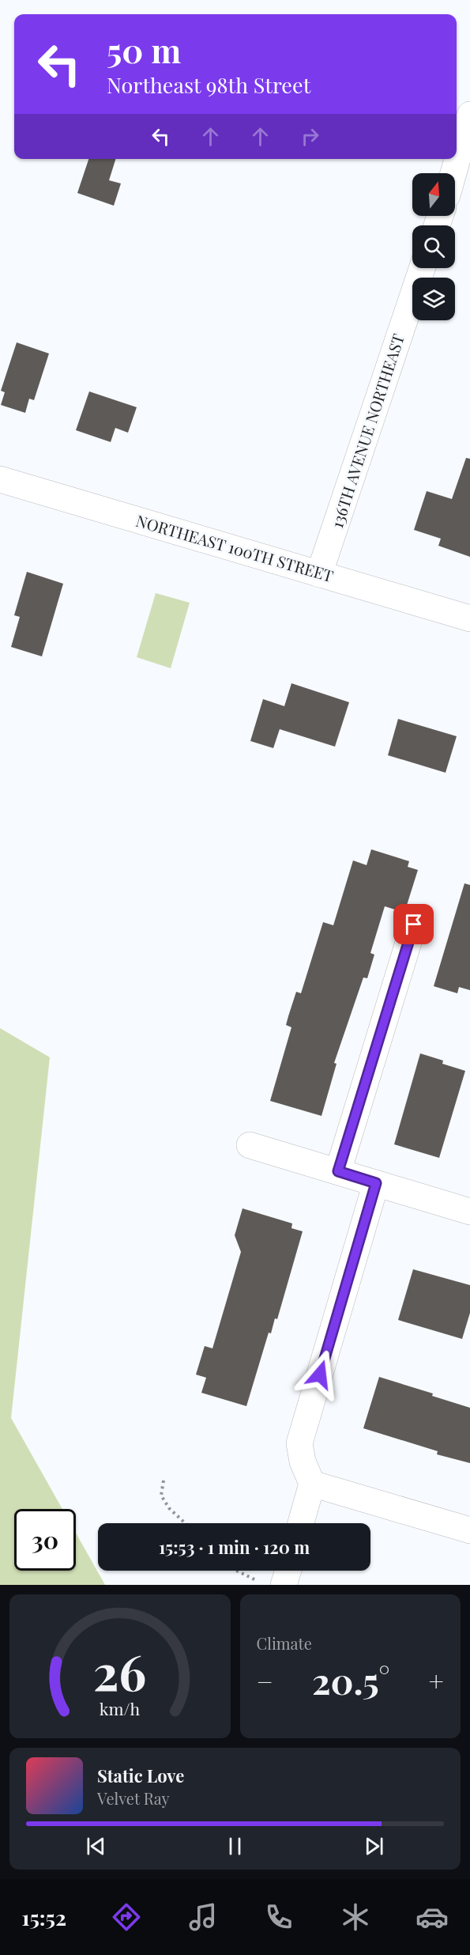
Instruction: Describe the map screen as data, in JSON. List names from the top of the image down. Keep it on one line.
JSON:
{"streets":{"street":["136TH AVENUE NORTHEAST","NORTHEAST 100TH STREET"]},"crossings":[["136TH AVENUE NORTHEAST","NORTHEAST 100TH STREET"]],"north":"top","page":{"turn":["50 m","Northeast 98th Street"],"limit":"30","trip":"15:53 · 1 min · 120 m","tile":"Climate","heat":["−","20.5°","+"],"song":["Static Love","Velvet Ray"],"tabs":"15:52","gauge":["26","km/h"]}}
